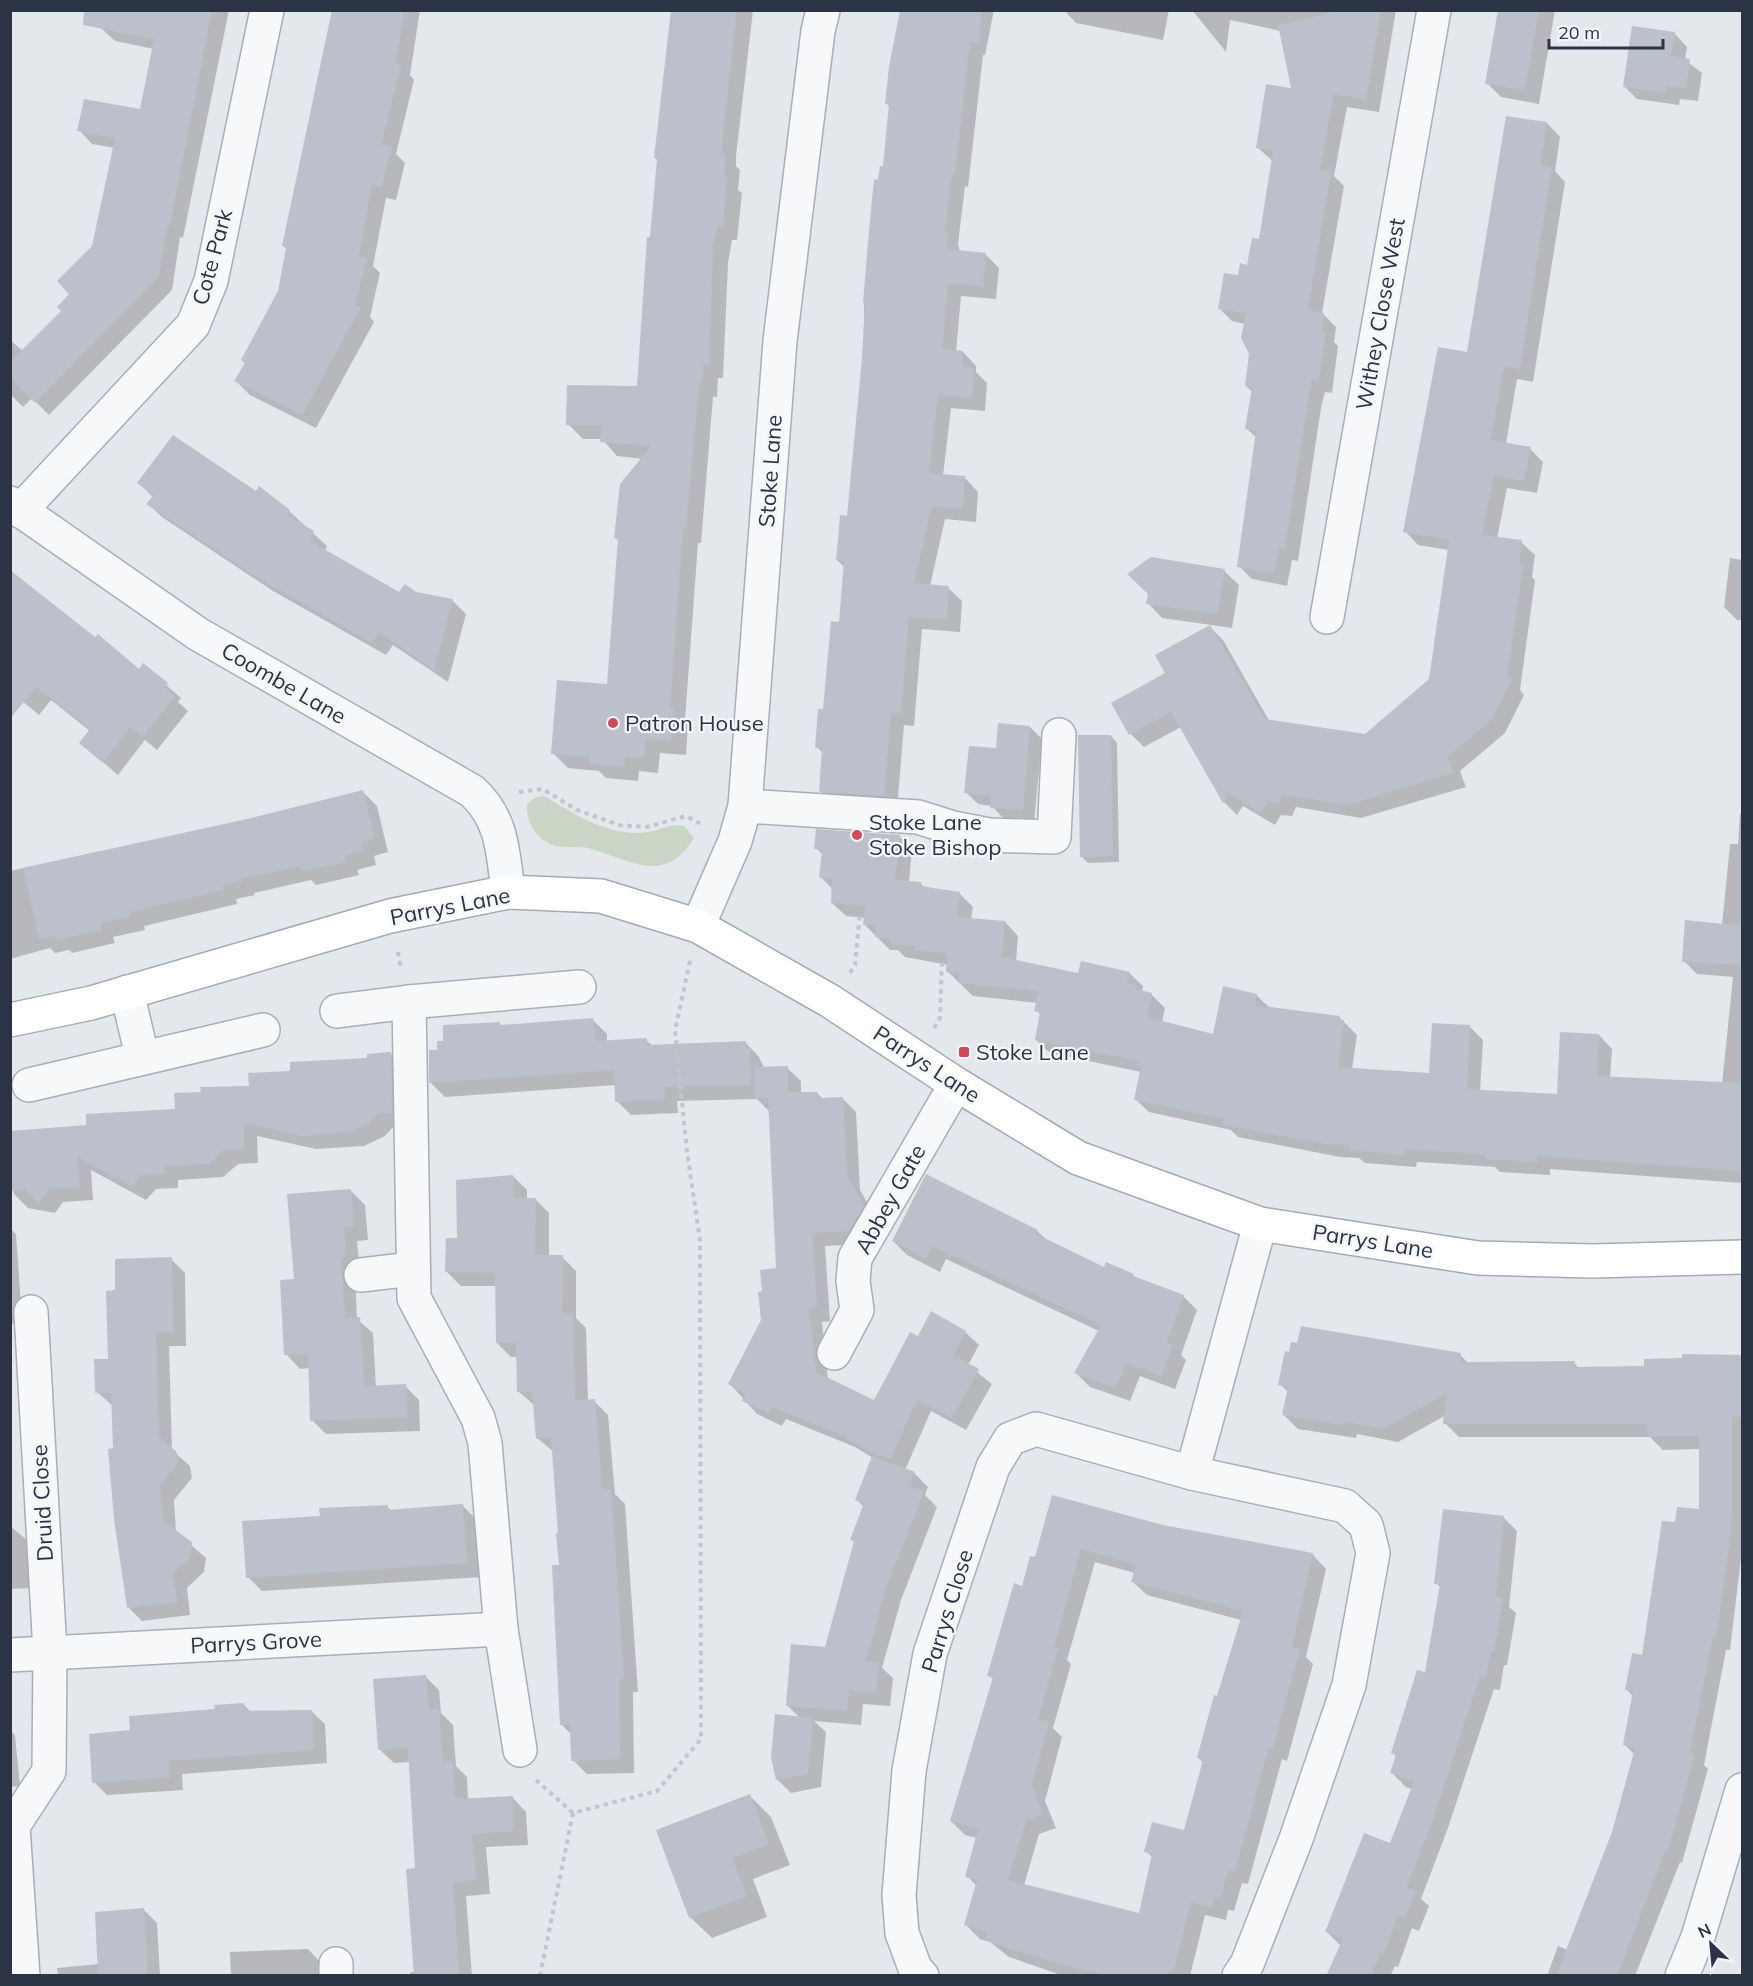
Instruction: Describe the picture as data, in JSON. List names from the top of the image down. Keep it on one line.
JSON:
{"streets":{"main road":["Parrys Lane"],"street":["Cote Park","Withey Close West","Stoke Lane","Coombe Lane","Abbey Gate","Druid Close","Parrys Close","Parrys Grove"]},"crossings":[["Cote Park","Coombe Lane"],["Stoke Lane","Parrys Lane"],["Coombe Lane","Parrys Lane"],["Parrys Lane","Abbey Gate"],["Druid Close","Parrys Grove"]],"places":{"other":["Patron House","Stoke Lane Stoke Bishop"],"transit":["Stoke Lane"]},"scale_bar":"20 m","north":"top left"}
